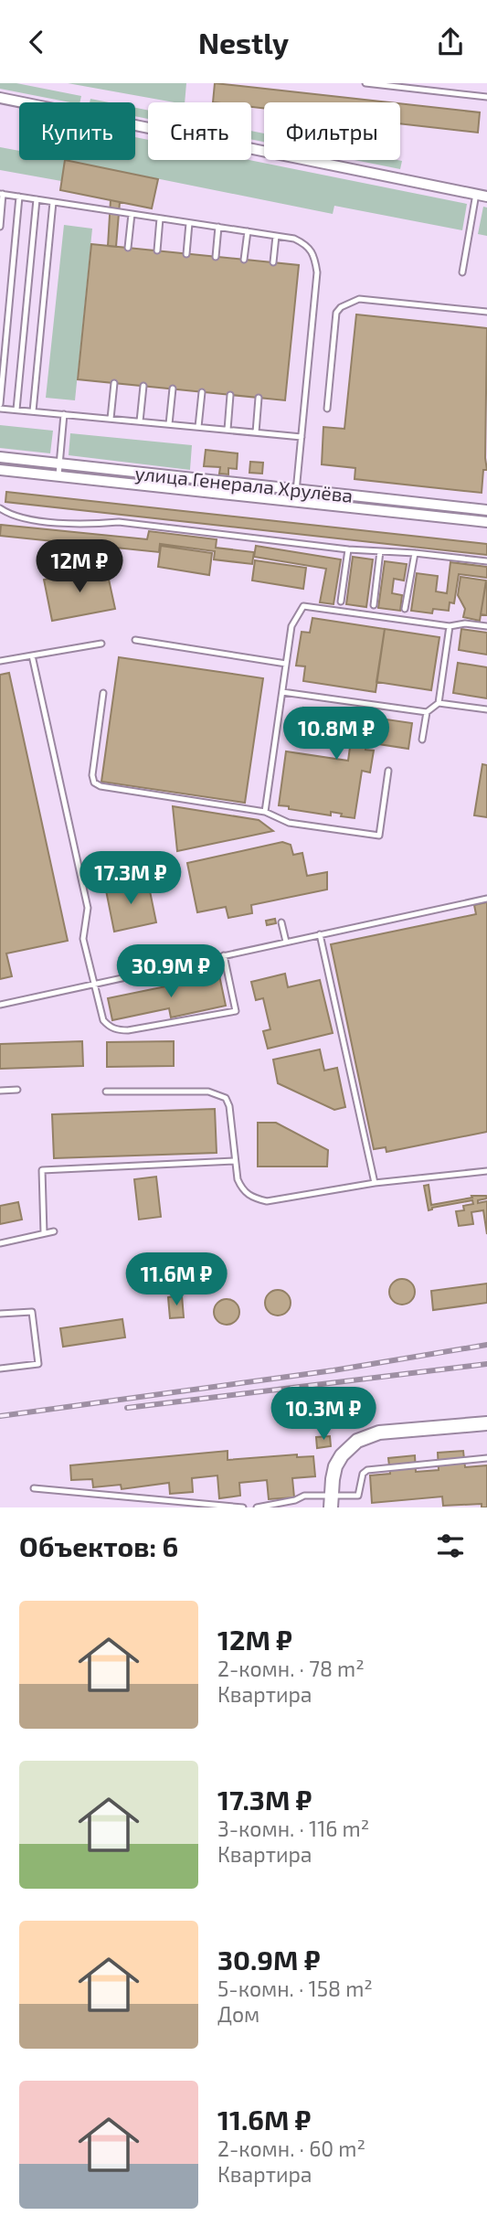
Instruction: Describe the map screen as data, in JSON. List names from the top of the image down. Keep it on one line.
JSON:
{"streets":{"street":["улица Генерала Хрулёва"]},"page":{"header":"Nestly","chip":["Купить","Снять","Фильтры"],"price":["12M ₽","10.8M ₽","17.3M ₽","30.9M ₽","11.6M ₽","10.3M ₽"],"heading":"Объектов: 6","list":[{"name":"12M ₽","note":"2-комн. · 78 m² · Квартира"},{"name":"17.3M ₽","note":"3-комн. · 116 m² · Квартира"},{"name":"30.9M ₽","note":"5-комн. · 158 m² · Дом"},{"name":"11.6M ₽","note":"2-комн. · 60 m² · Квартира"}]}}
